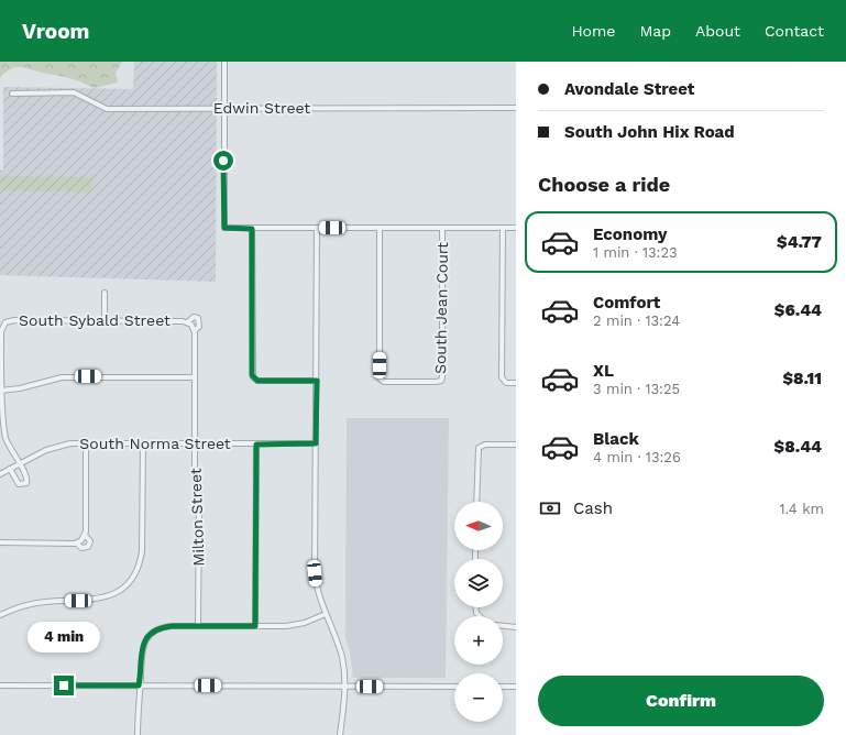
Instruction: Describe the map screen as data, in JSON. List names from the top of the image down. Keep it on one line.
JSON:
{"streets":{"street":["Edwin Street","South Jean Court","South Sybald Street","South Norma Street","Milton Street"]},"crossings":[["South Sybald Street","Milton Street"],["South Norma Street","Milton Street"]],"north":"left","page":{"header":"Vroom","nav":["Home","Map","About","Contact"],"banner":["Avondale Street","South John Hix Road"],"heading":"Choose a ride","list":[{"name":"Economy","note":"1 min · 13:23","value":"$4.77"},{"name":"Comfort","note":"2 min · 13:24","value":"$6.44"},{"name":"XL","note":"3 min · 13:25","value":"$8.11"},{"name":"Black","note":"4 min · 13:26","value":"$8.44"}],"pay":["Cash","1.4 km"],"map_buttons":["+","−"],"bubble":"4 min","buttons":"Confirm"}}
